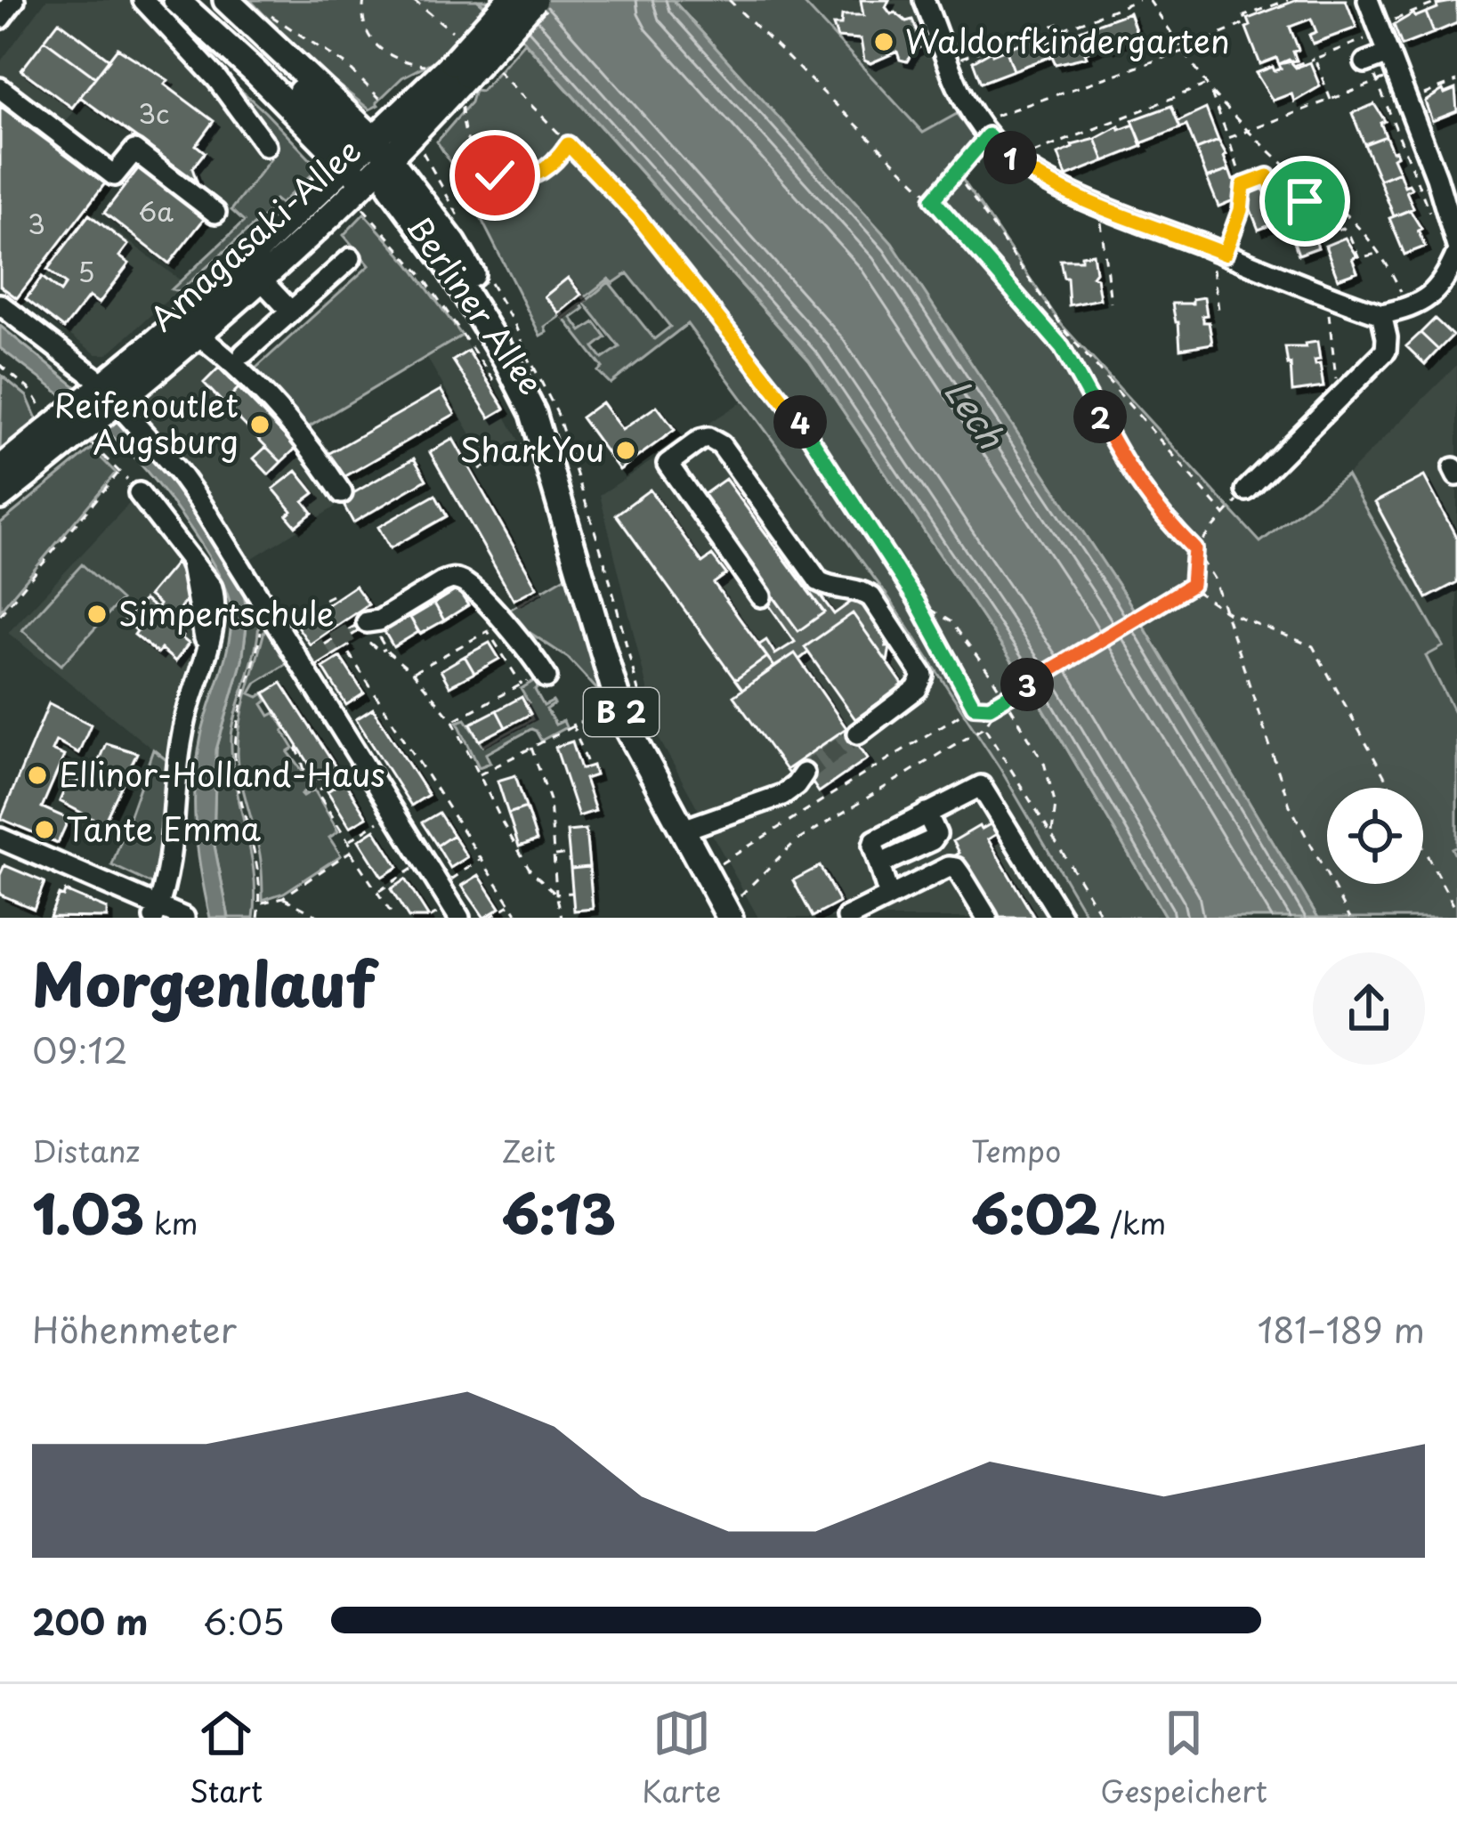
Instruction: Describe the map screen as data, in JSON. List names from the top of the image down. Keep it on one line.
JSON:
{"streets":{"main road":["Amagasaki-Allee","Berliner Allee","B 2"]},"water":["Lech"],"places":["Waldorfkindergarten","Reifenoutlet Augsburg","SharkYou","Simpertschule","Ellinor-Holland-Haus","Tante Emma"],"house_numbers":["3c","6a","3","5"],"page":{"pins":["1","2","4","3"],"heading":["Morgenlauf","09:12"],"stats":[["Distanz","1.03 km"],["Zeit","6:13"],["Tempo","6:02 /km"]],"chart":["Höhenmeter","181–189 m"],"list":[{"name":"200 m","note":"6:05"}],"tabs":["Start","Karte","Gespeichert"]}}
